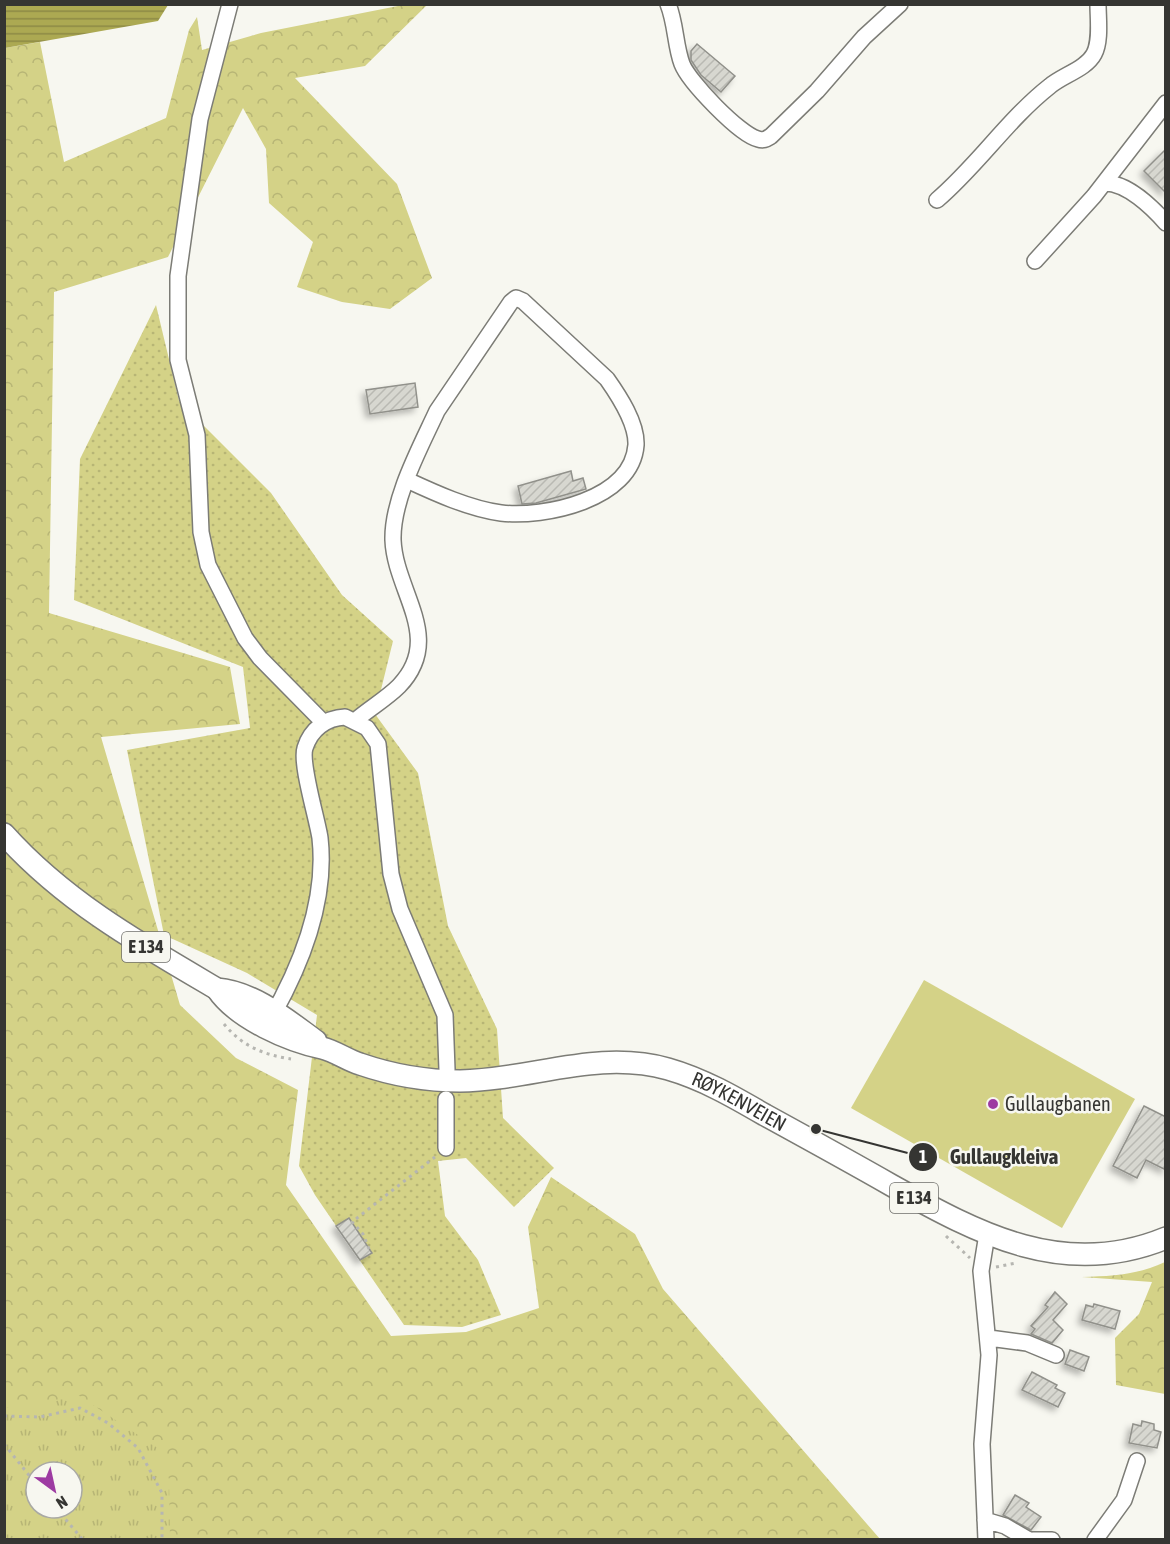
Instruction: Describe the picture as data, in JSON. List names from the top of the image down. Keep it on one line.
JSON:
{"streets":{"highway":["E 134","RØYKENVEIEN"]},"places":["Gullaugbanen","Gullaugkleiva"],"north":"bottom right"}
